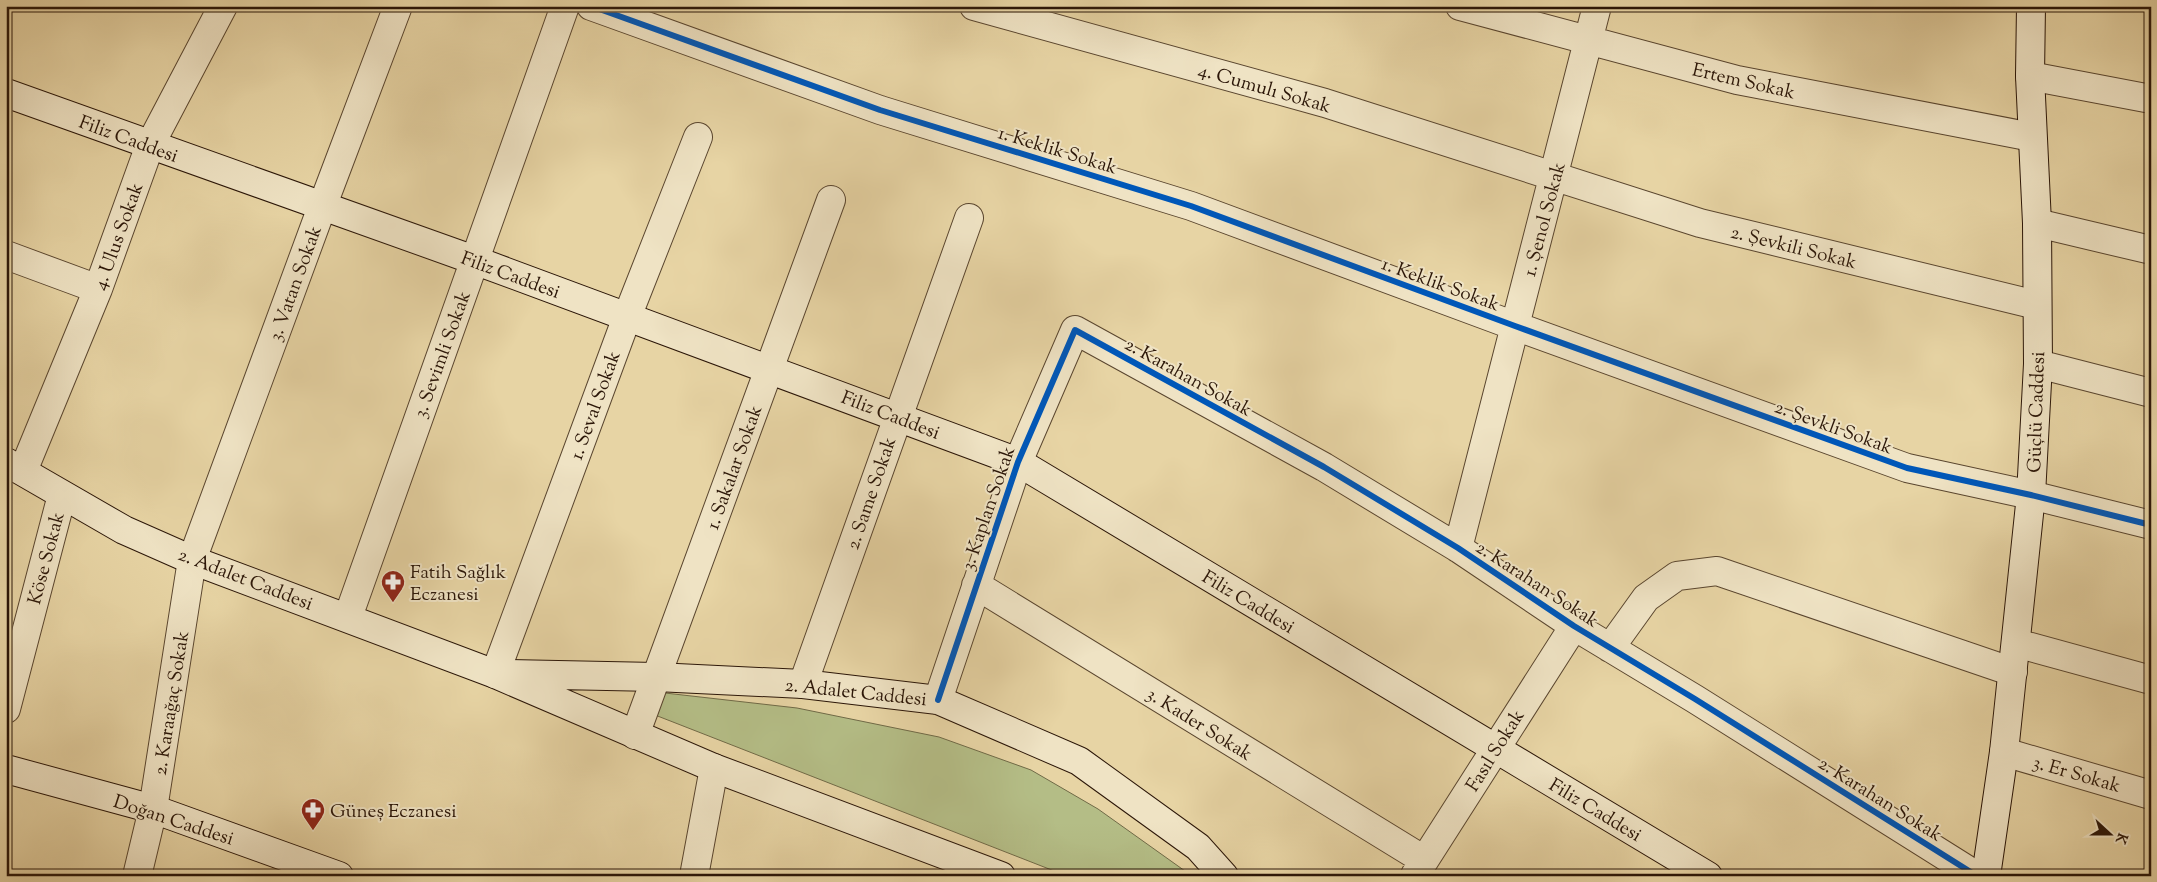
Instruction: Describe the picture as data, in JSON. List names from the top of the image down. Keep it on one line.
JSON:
{"streets":{"street":["Ertem Sokak","4. Cumulı Sokak","Filiz Caddesi","1. Keklik Sokak","1. Şenol Sokak","4. Ulus Sokak","2. Şevkili Sokak","3. Vatan Sokak","3. Sevimli Sokak","2. Karahan Sokak","1. Seval Sokak","Güçlü Caddesi","2. Şevkli Sokak","1. Sakalar Sokak","2. Same Sokak","3. Kaplan Sokak","Köse Sokak","2. Adalet Caddesi","2. Karaağaç Sokak","3. Kader Sokak","Fasıl Sokak","3. Er Sokak","Doğan Caddesi"]},"crossings":[["Ertem Sokak","1. Şenol Sokak"],["Ertem Sokak","Güçlü Caddesi"],["4. Cumulı Sokak","1. Şenol Sokak"],["4. Cumulı Sokak","2. Şevkili Sokak"],["Filiz Caddesi","4. Ulus Sokak"],["Filiz Caddesi","3. Vatan Sokak"],["Filiz Caddesi","3. Sevimli Sokak"],["Filiz Caddesi","1. Seval Sokak"],["Filiz Caddesi","1. Sakalar Sokak"],["Filiz Caddesi","2. Same Sokak"],["Filiz Caddesi","3. Kaplan Sokak"],["Filiz Caddesi","Fasıl Sokak"],["1. Keklik Sokak","1. Şenol Sokak"],["1. Keklik Sokak","2. Şevkli Sokak"],["1. Şenol Sokak","2. Şevkili Sokak"],["1. Şenol Sokak","2. Karahan Sokak"],["1. Şenol Sokak","2. Şevkli Sokak"],["4. Ulus Sokak","2. Adalet Caddesi"],["2. Şevkili Sokak","Güçlü Caddesi"],["3. Vatan Sokak","2. Adalet Caddesi"],["3. Vatan Sokak","2. Karaağaç Sokak"],["3. Sevimli Sokak","2. Adalet Caddesi"],["2. Karahan Sokak","3. Kaplan Sokak"],["2. Karahan Sokak","Fasıl Sokak"],["1. Seval Sokak","2. Adalet Caddesi"],["Güçlü Caddesi","2. Şevkli Sokak"],["Güçlü Caddesi","3. Er Sokak"],["1. Sakalar Sokak","2. Adalet Caddesi"],["2. Same Sokak","2. Adalet Caddesi"],["3. Kaplan Sokak","2. Adalet Caddesi"],["3. Kaplan Sokak","3. Kader Sokak"],["Köse Sokak","2. Adalet Caddesi"],["2. Adalet Caddesi","2. Karaağaç Sokak"],["2. Karaağaç Sokak","Doğan Caddesi"],["3. Kader Sokak","Fasıl Sokak"]],"places":{"pharmacy":["Fatih Sağlık Eczanesi","Güneş Eczanesi"]},"north":"right"}
